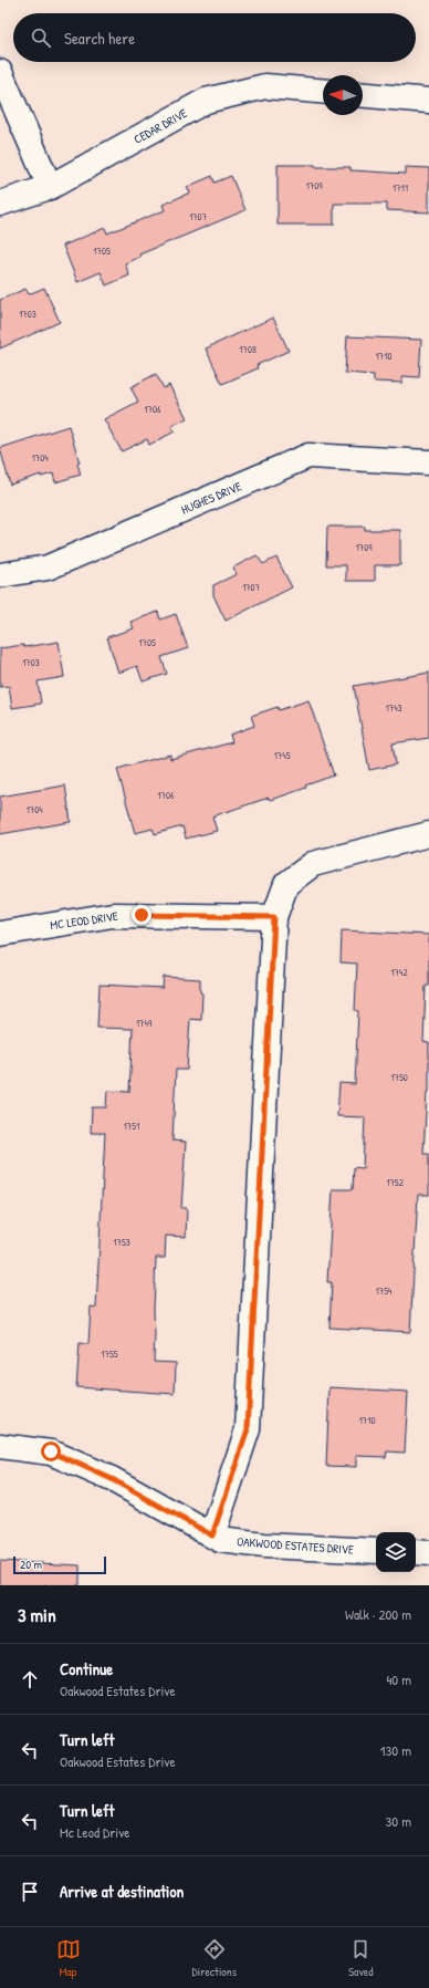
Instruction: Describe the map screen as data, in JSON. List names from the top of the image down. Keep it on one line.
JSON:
{"streets":{"street":["CEDAR DRIVE","HUGHES DRIVE","MC LEOD DRIVE","OAKWOOD ESTATES DRIVE"]},"house_numbers":["1709","1711","1707","1705","1703","1708","1710","1706","1704","1709","1707","1705","1703","1743","1745","1706","1704","1742","1749","1750","1751","1752","1753","1754","1755","1710"],"scale_bar":"20 m","north":"left","page":{"search":"Search here","scale":"20 m","heading":["3 min","Walk · 200 m"],"list":[["Continue","Oakwood Estates Drive","40 m"],["Turn left","Oakwood Estates Drive","130 m"],["Turn left","Mc Leod Drive","30 m"],"Arrive at destination"],"nav":["Map","Directions","Saved"]}}
